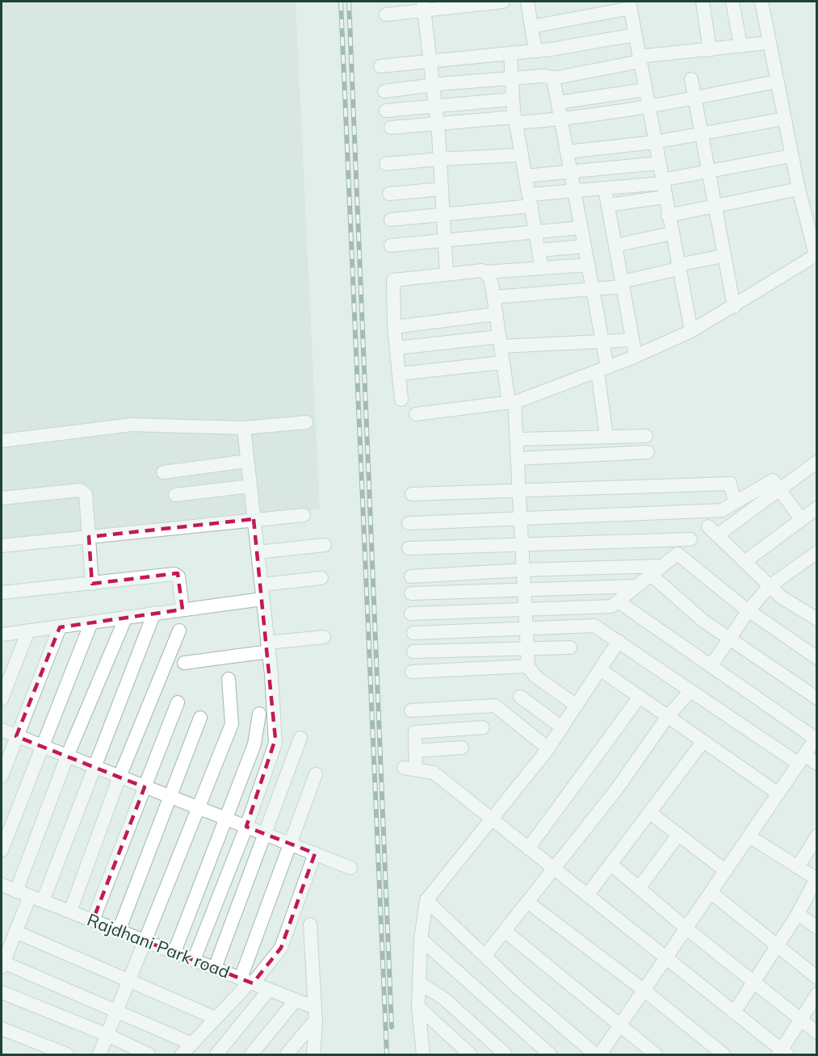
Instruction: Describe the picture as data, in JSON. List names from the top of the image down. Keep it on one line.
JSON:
{"streets":{"street":["Rajdhani Park road"]}}
